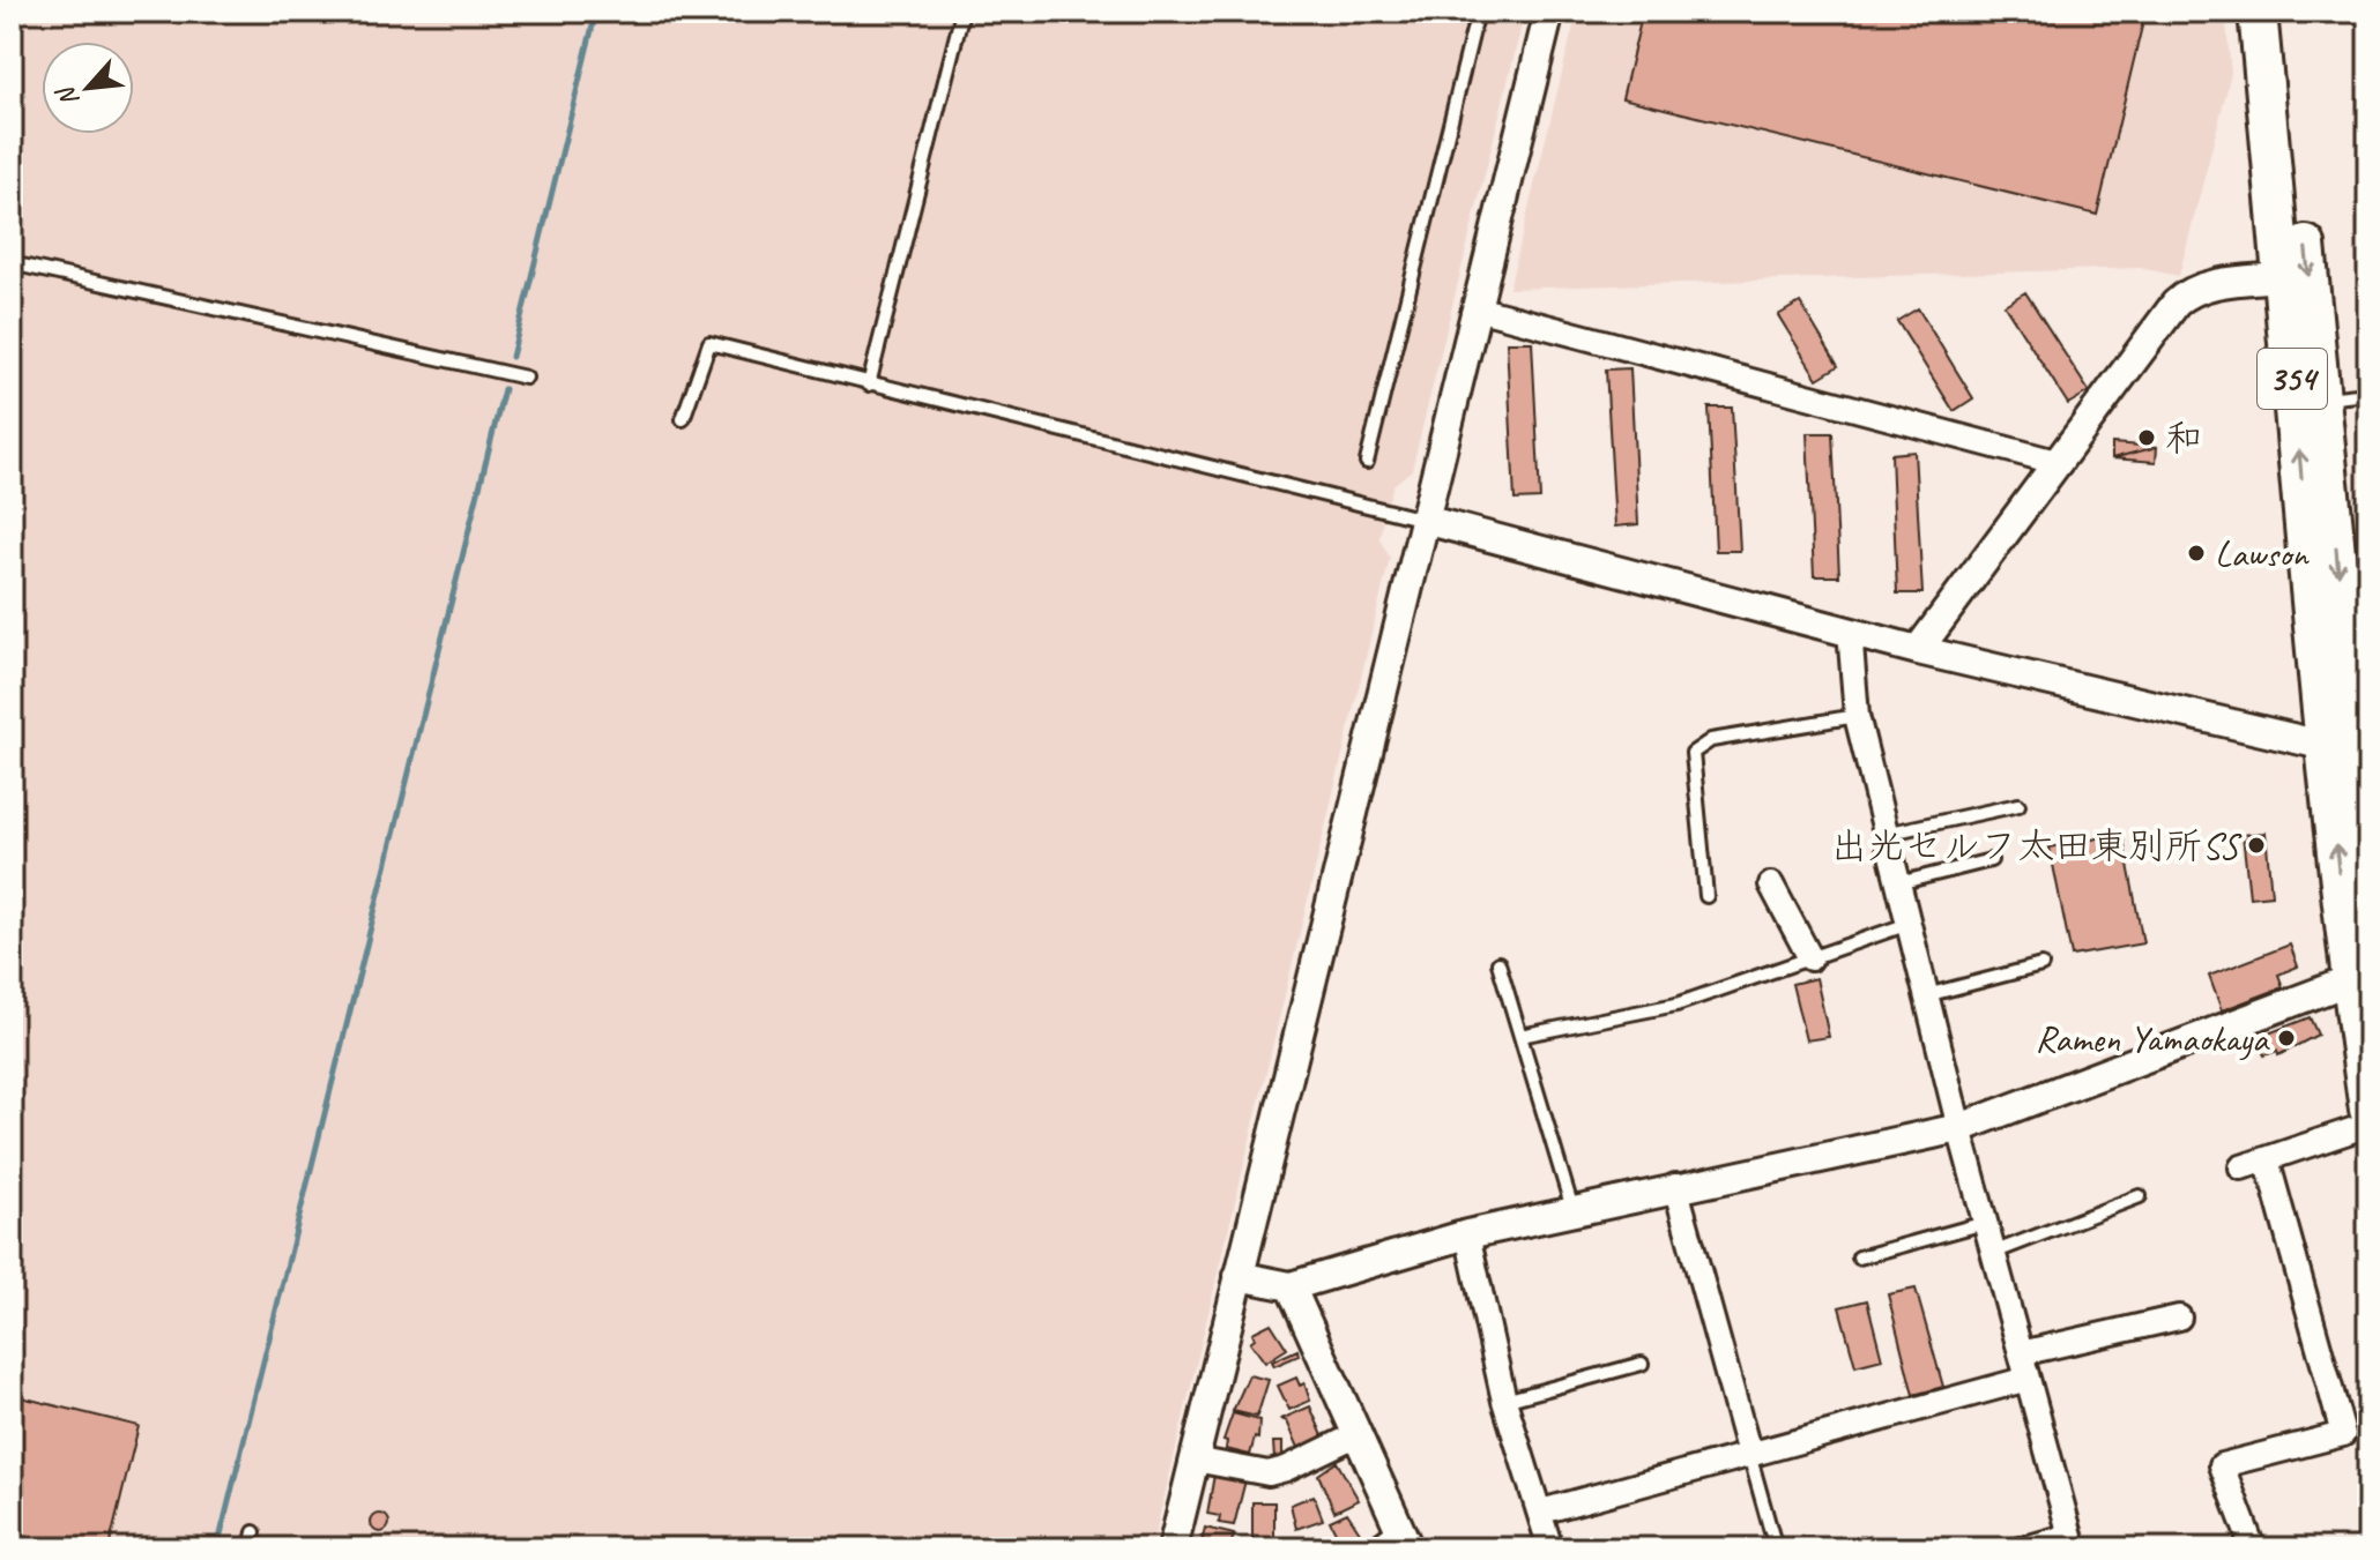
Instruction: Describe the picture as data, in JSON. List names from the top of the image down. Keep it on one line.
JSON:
{"streets":{"highway":["354"]},"places":["和","Lawson","出光セルフ太田東別所SS","Ramen Yamaokaya"],"north":"bottom left"}
